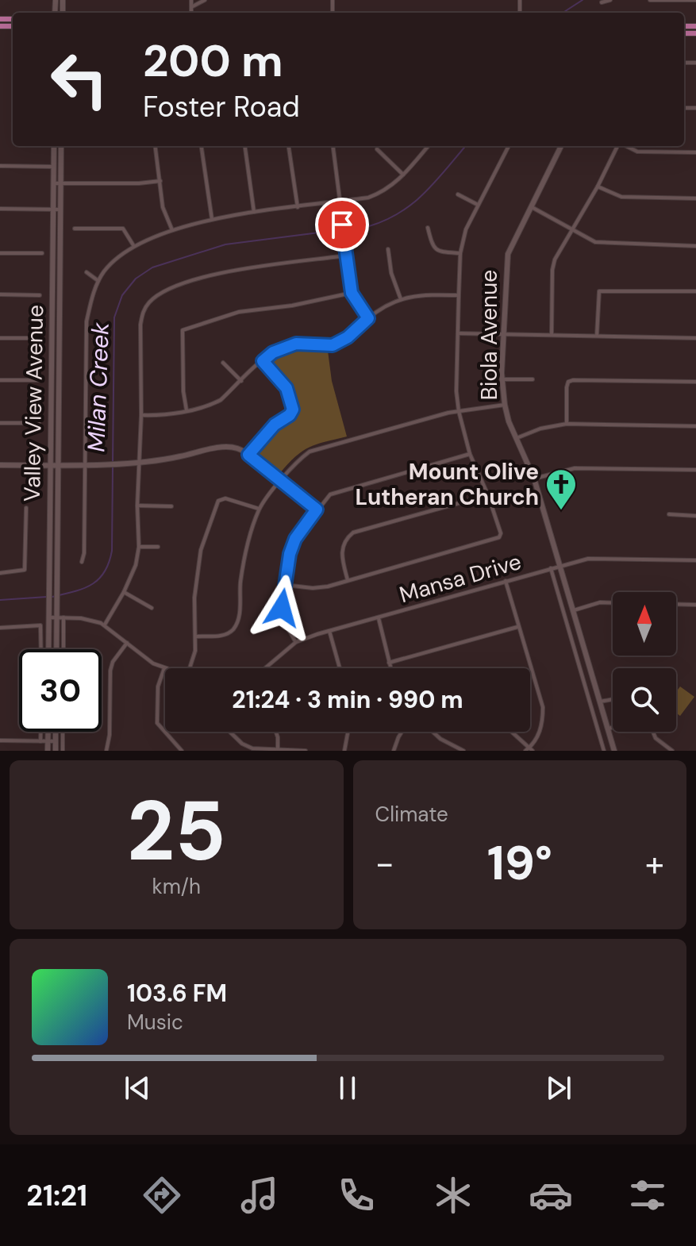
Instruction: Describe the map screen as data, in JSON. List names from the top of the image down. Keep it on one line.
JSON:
{"streets":{"main road":["Biola Avenue","Valley View Avenue"],"street":["Mansa Drive"]},"crossings":[["Biola Avenue","Mansa Drive"]],"water":["Milan Creek"],"places":{"church":["Mount Olive Lutheran Church"]},"north":"top","page":{"turn":["200 m","Foster Road"],"limit":"30","trip":"21:24 · 3 min · 990 m","tile":[["25","km/h"],"Climate"],"heat":["−","19°","+"],"song":["103.6 FM","Music"],"tabs":"21:21"}}
